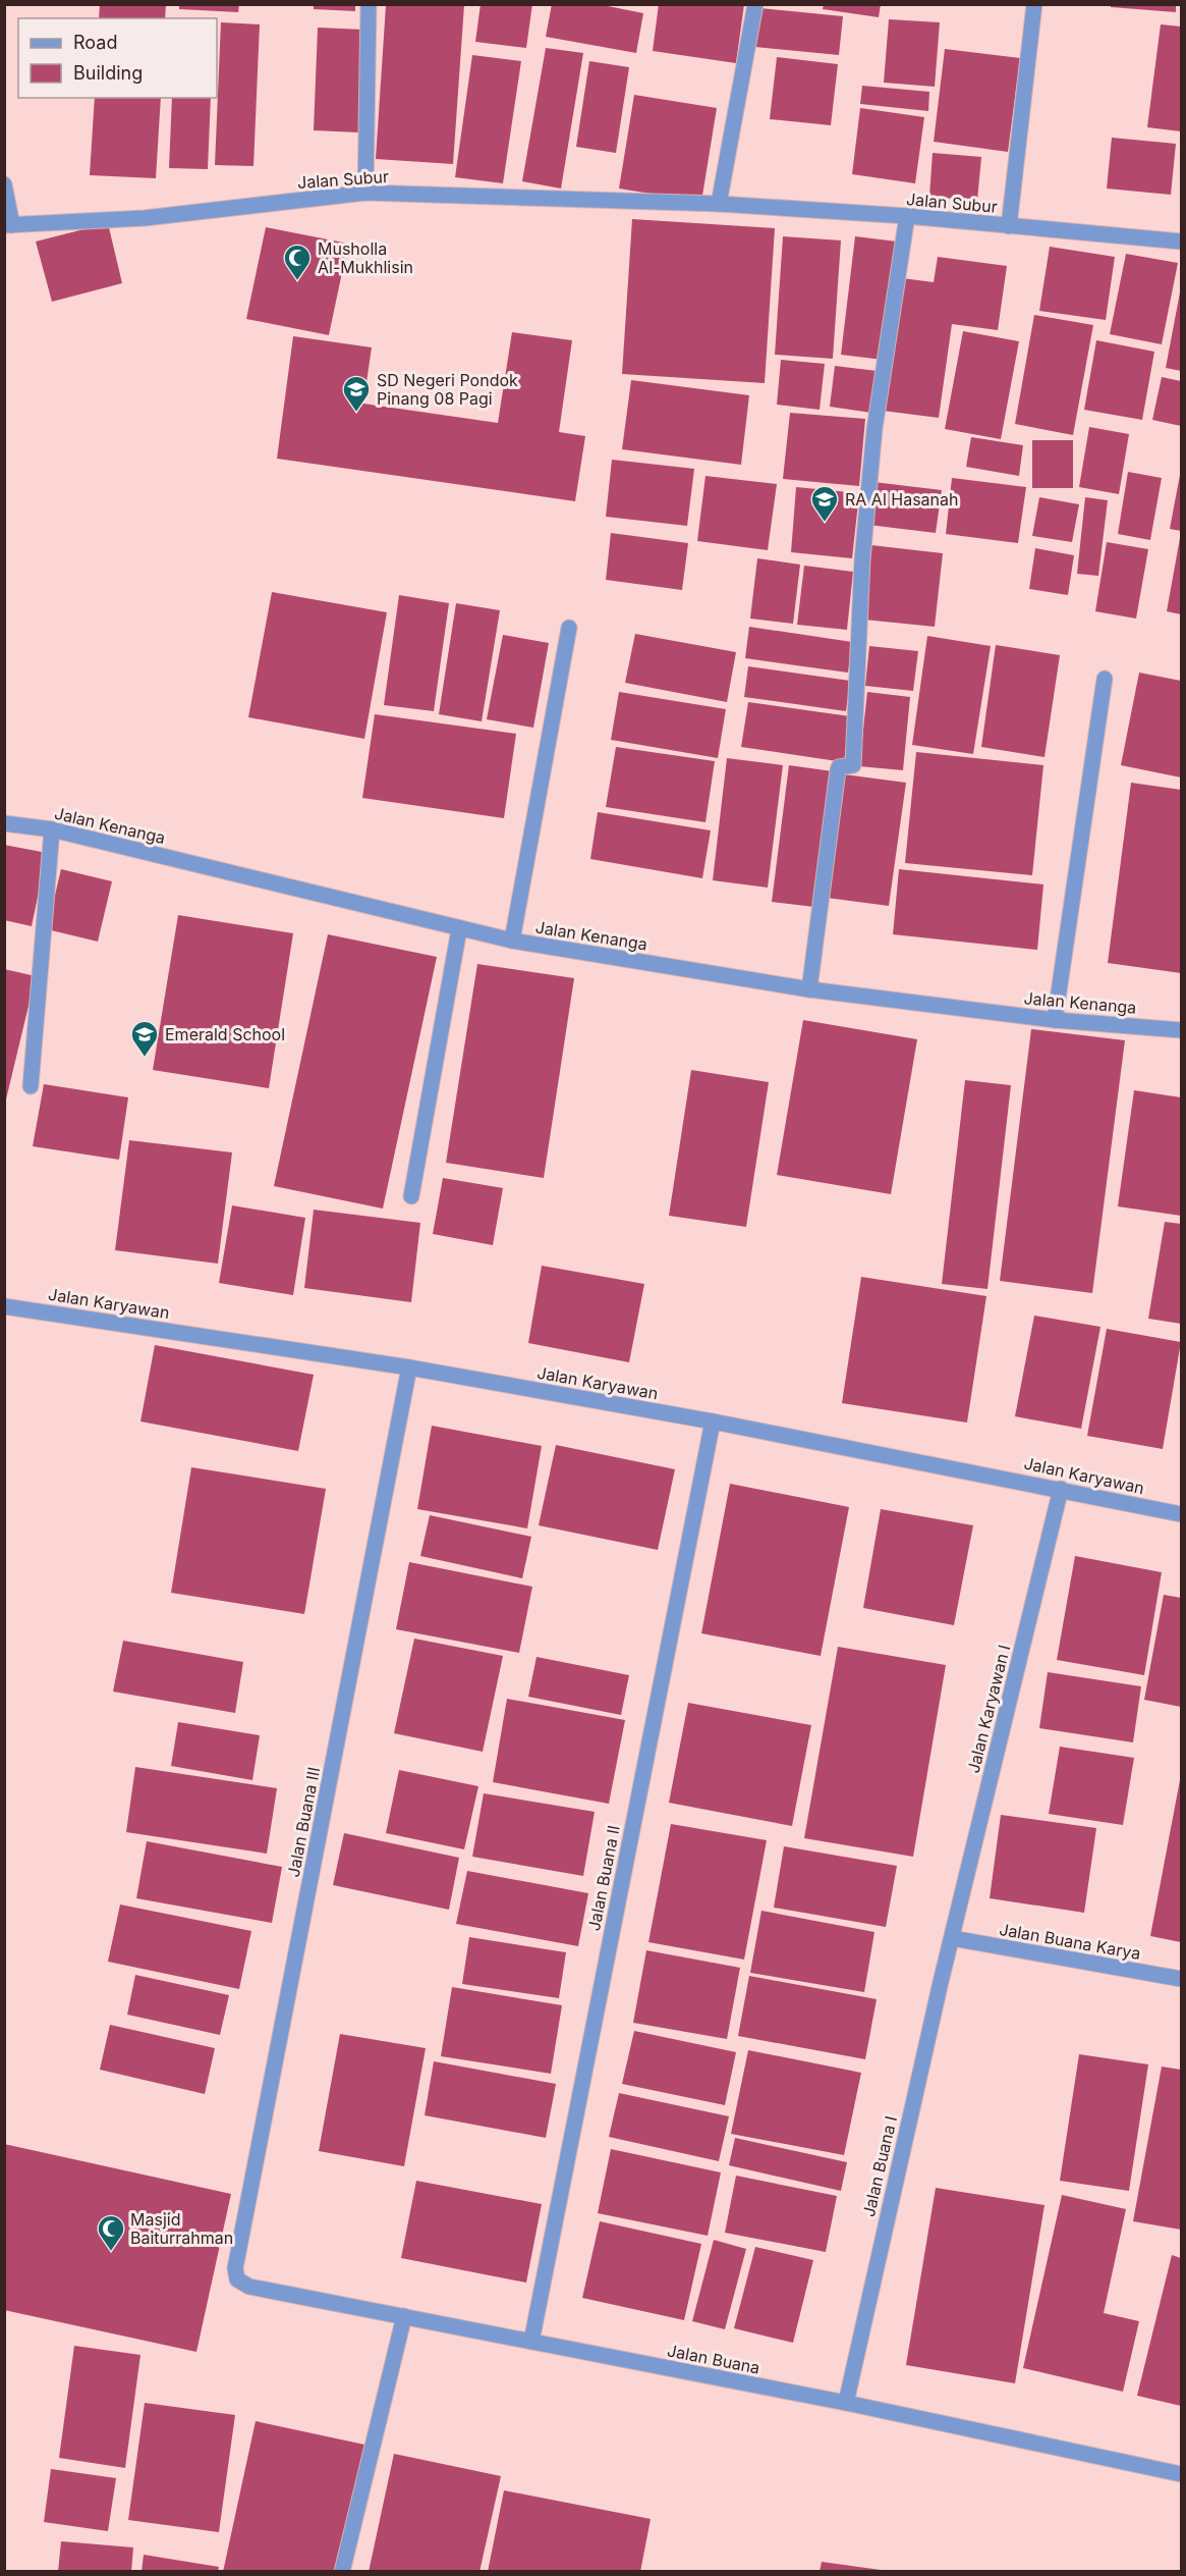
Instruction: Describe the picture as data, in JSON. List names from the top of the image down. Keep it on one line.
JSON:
{"streets":{"street":["Jalan Subur","Jalan Kenanga","Jalan Karyawan","Jalan Karyawan I","Jalan Buana III","Jalan Buana II","Jalan Buana Karya","Jalan Buana I","Jalan Buana"]},"crossings":[["Jalan Karyawan","Jalan Karyawan I"],["Jalan Karyawan","Jalan Buana III"],["Jalan Karyawan","Jalan Buana II"],["Jalan Karyawan I","Jalan Buana Karya"],["Jalan Karyawan I","Jalan Buana I"],["Jalan Buana III","Jalan Buana"],["Jalan Buana II","Jalan Buana"],["Jalan Buana Karya","Jalan Buana I"],["Jalan Buana I","Jalan Buana"]],"places":{"mosque":["Musholla Al-Mukhlisin","Masjid Baiturrahman"],"school or university":["SD Negeri Pondok Pinang 08 Pagi","RA Al Hasanah","Emerald School"]},"legend":["Road","Building"]}
